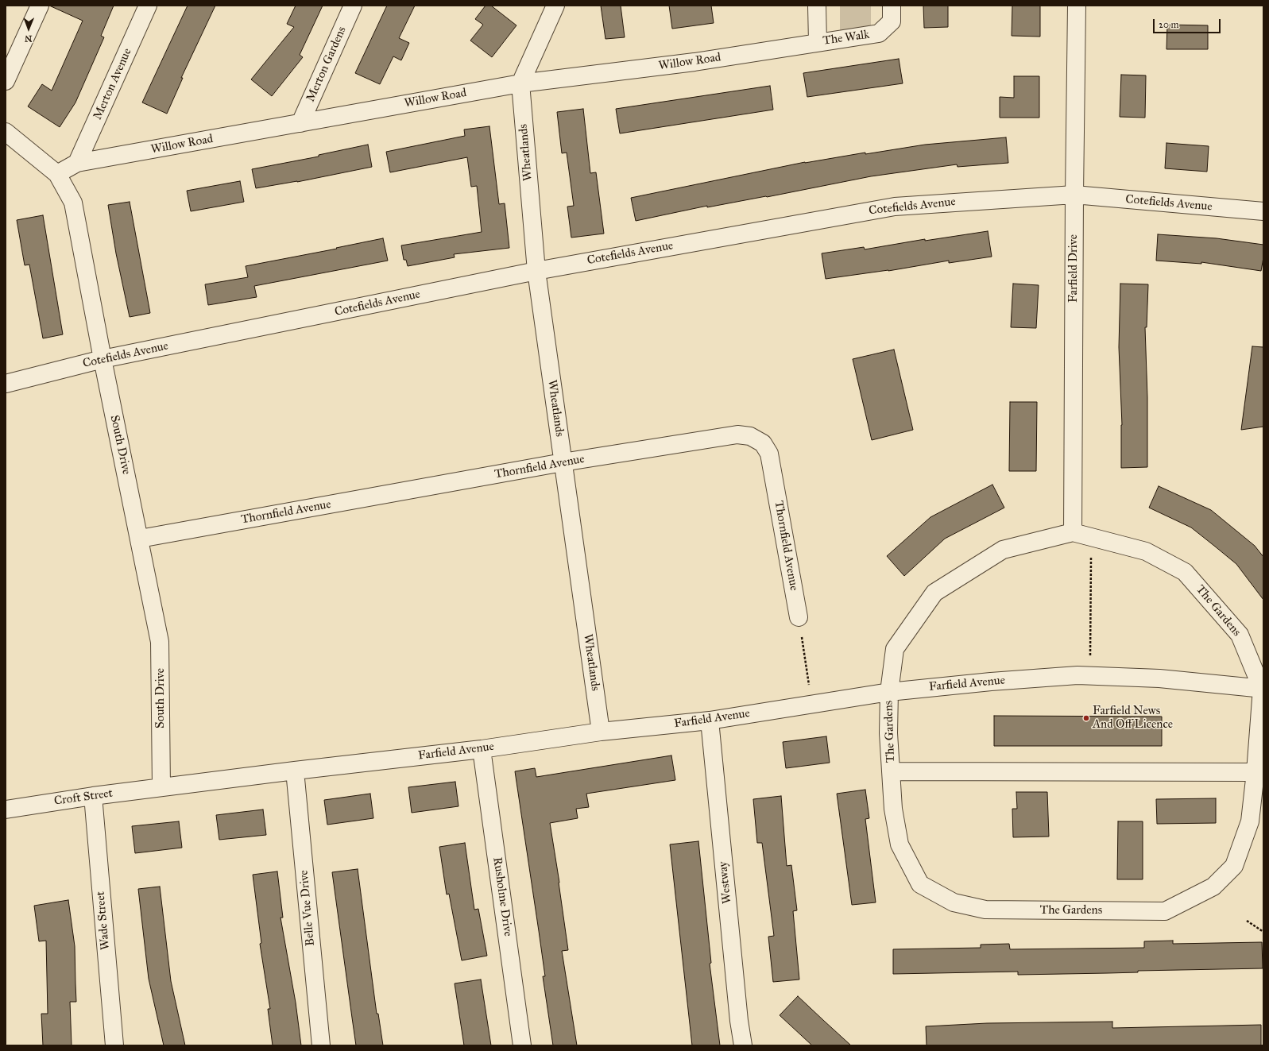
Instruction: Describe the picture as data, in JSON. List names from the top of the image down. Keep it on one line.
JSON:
{"streets":{"street":["The Walk","Willow Road","Merton Gardens","Merton Avenue","Wheatlands","Cotefields Avenue","Farfield Drive","South Drive","Thornfield Avenue","The Gardens","Farfield Avenue","Croft Street","Westway","Rusholme Drive","Belle Vue Drive","Wade Street"]},"crossings":[["The Walk","Willow Road"],["Willow Road","Merton Gardens"],["Willow Road","Merton Avenue"],["Willow Road","Wheatlands"],["Willow Road","South Drive"],["Wheatlands","Cotefields Avenue"],["Wheatlands","Thornfield Avenue"],["Wheatlands","Farfield Avenue"],["Cotefields Avenue","Farfield Drive"],["Cotefields Avenue","South Drive"],["Farfield Drive","The Gardens"],["South Drive","Thornfield Avenue"],["South Drive","Farfield Avenue"],["South Drive","Croft Street"],["The Gardens","Farfield Avenue"],["Farfield Avenue","Croft Street"],["Farfield Avenue","Westway"],["Farfield Avenue","Rusholme Drive"],["Farfield Avenue","Belle Vue Drive"],["Croft Street","Wade Street"]],"places":["Farfield News And Off Licence"],"scale_bar":"20 m","north":"bottom"}
